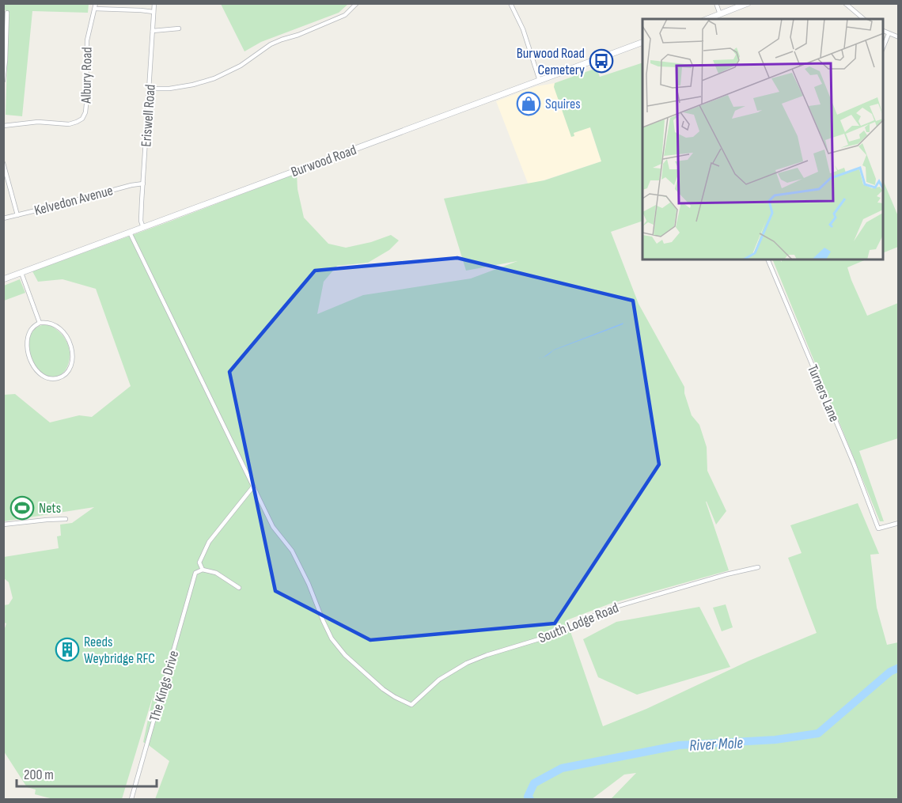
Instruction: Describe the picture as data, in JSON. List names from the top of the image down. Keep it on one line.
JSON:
{"streets":{"street":["Albury Road","Eriswell Road","Burwood Road","Kelvedon Avenue","Turners Lane","South Lodge Road","The Kings Drive"]},"crossings":[["Eriswell Road","Burwood Road"],["Eriswell Road","Kelvedon Avenue"],["South Lodge Road","The Kings Drive"]],"water":["River Mole"],"places":{"bus stop":["Burwood Road Cemetery"],"shop":["Squires"],"sports":["Nets"],"building":["Reeds Weybridge RFC"]},"scale_bar":"200 m"}
